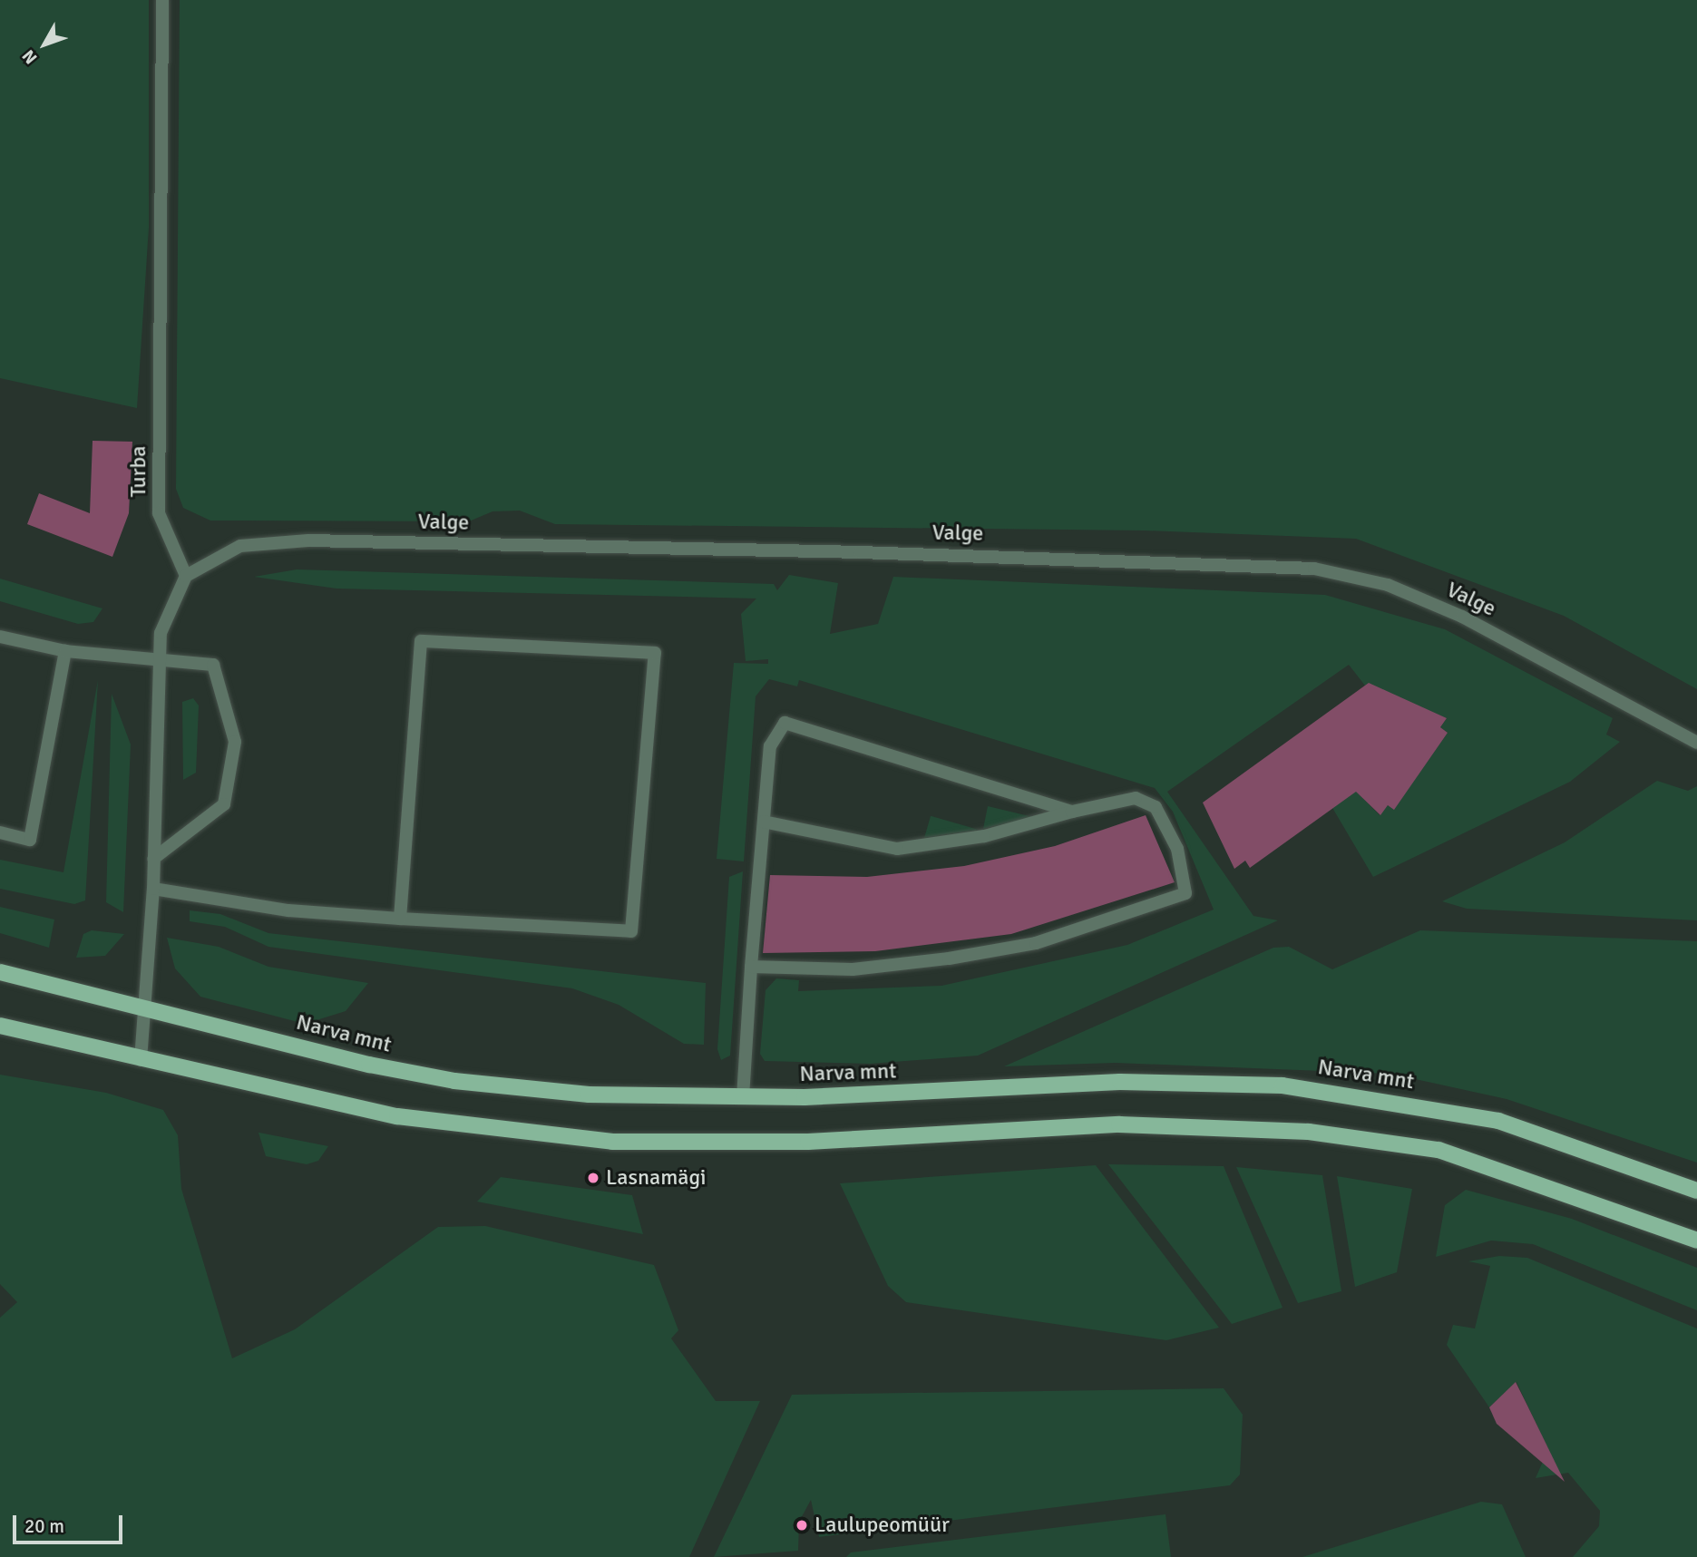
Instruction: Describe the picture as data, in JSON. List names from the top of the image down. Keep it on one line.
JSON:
{"streets":{"main road":["Narva mnt"],"street":["Turba","Valge"]},"crossings":[["Turba","Valge"]],"places":["Lasnamägi","Laulupeomüür"],"scale_bar":"20 m","north":"bottom left"}
